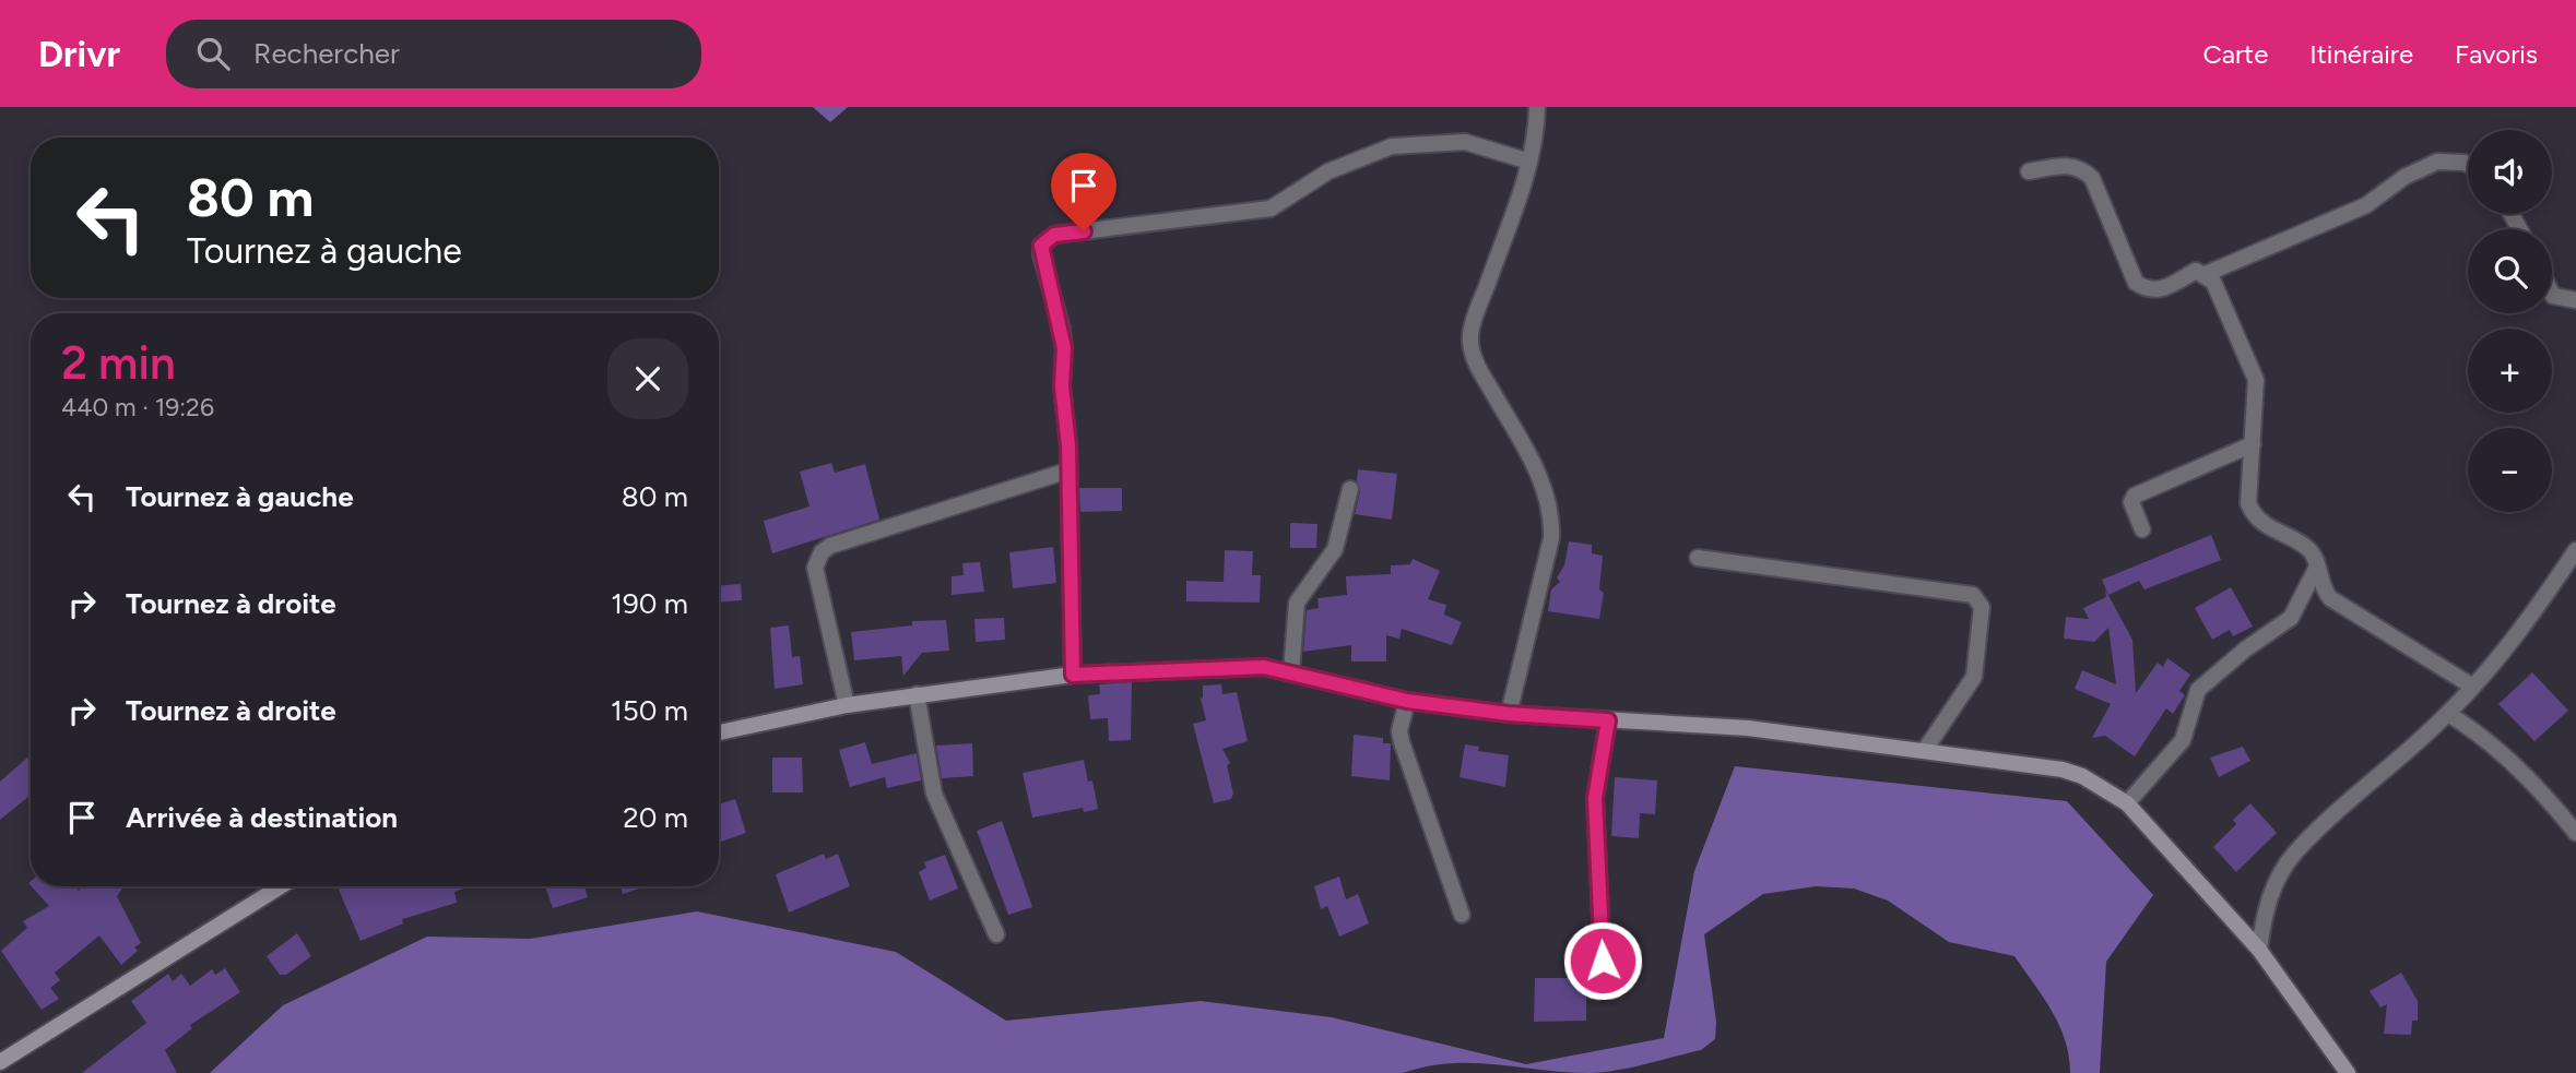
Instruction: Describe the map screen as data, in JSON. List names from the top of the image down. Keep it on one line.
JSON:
{"page":{"header":"Drivr","search":"Rechercher","nav":["Carte","Itinéraire","Favoris"],"map_buttons":["+","−"],"turn":["80 m","Tournez à gauche"],"heading":["2 min","440 m · 19:26"],"list":[{"name":"Tournez à gauche","value":"80 m"},{"name":"Tournez à droite","value":"190 m"},{"name":"Tournez à droite","value":"150 m"},{"name":"Arrivée à destination","value":"20 m"}]}}
